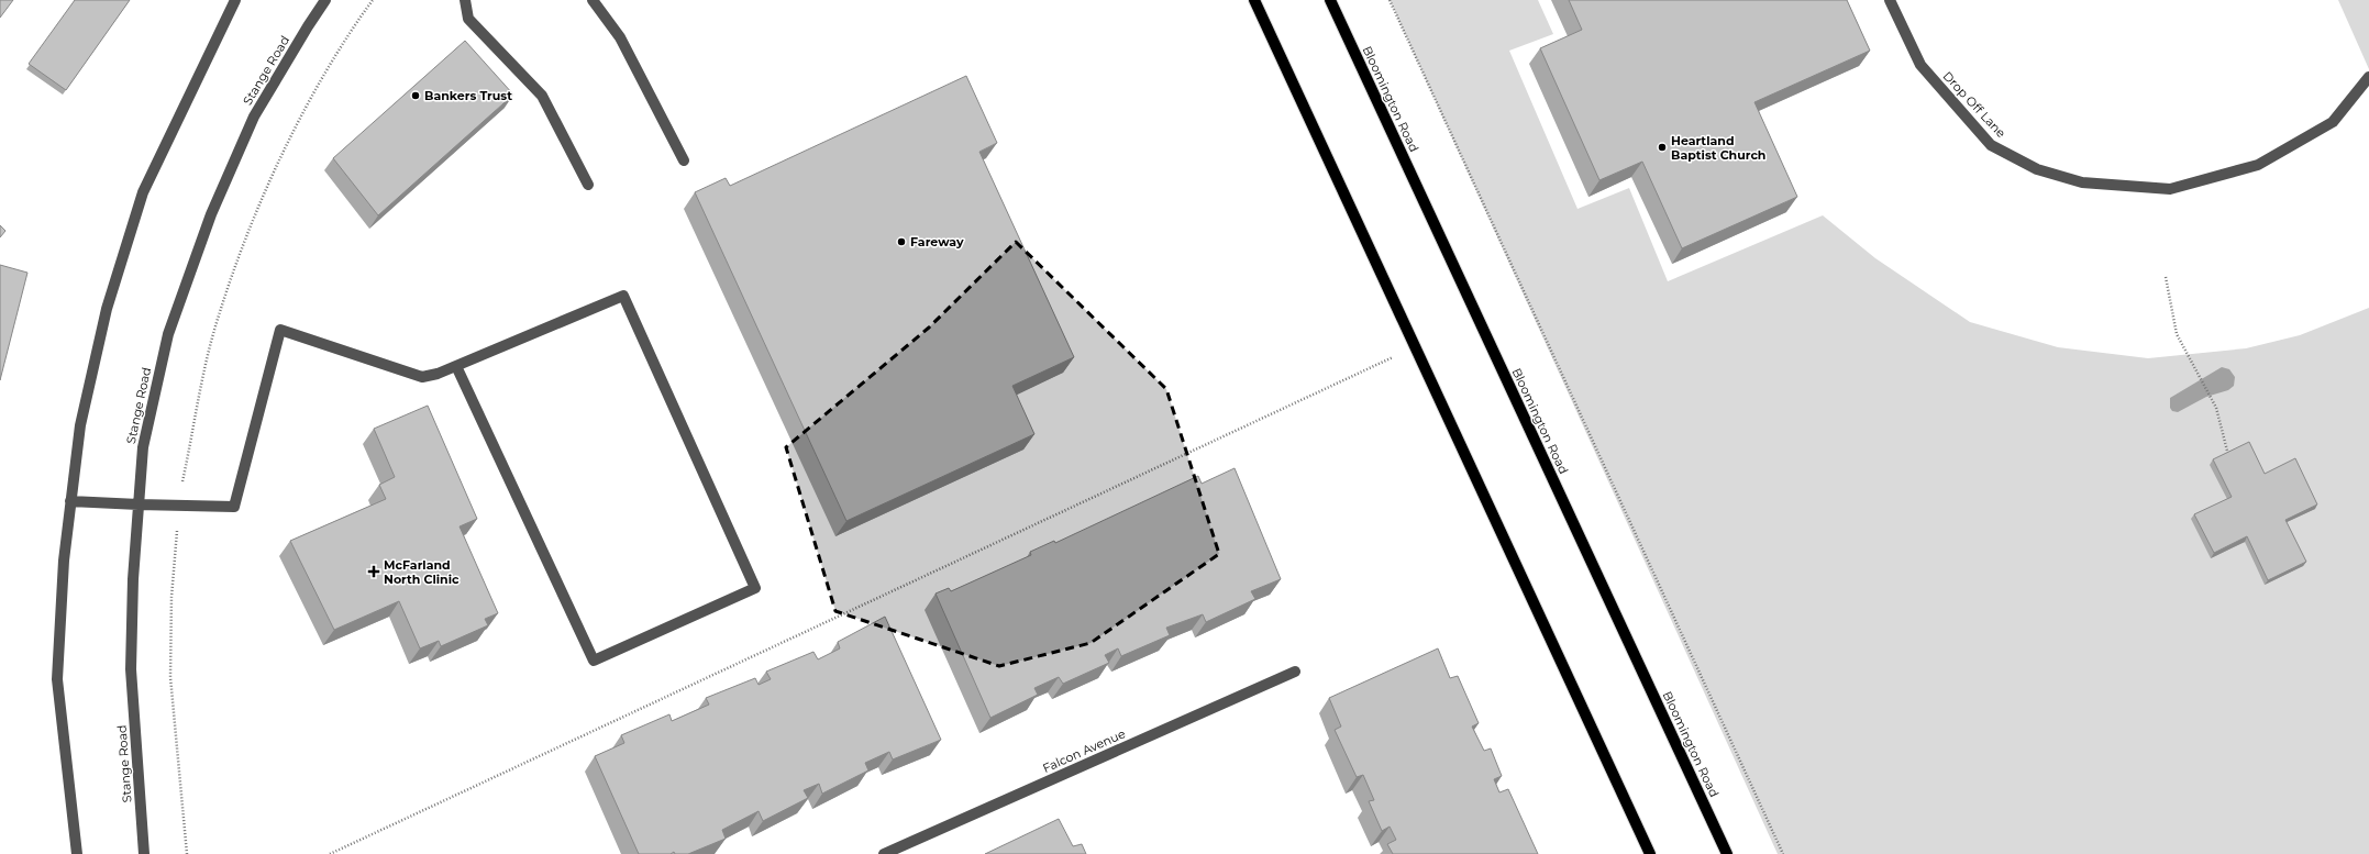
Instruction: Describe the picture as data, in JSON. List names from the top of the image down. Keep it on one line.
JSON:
{"streets":{"main road":["Bloomington Road"],"street":["Stange Road","Drop Off Lane","Falcon Avenue"]},"places":{"other":["Bankers Trust","Heartland Baptist Church","Fareway"],"health":["McFarland North Clinic"]}}
